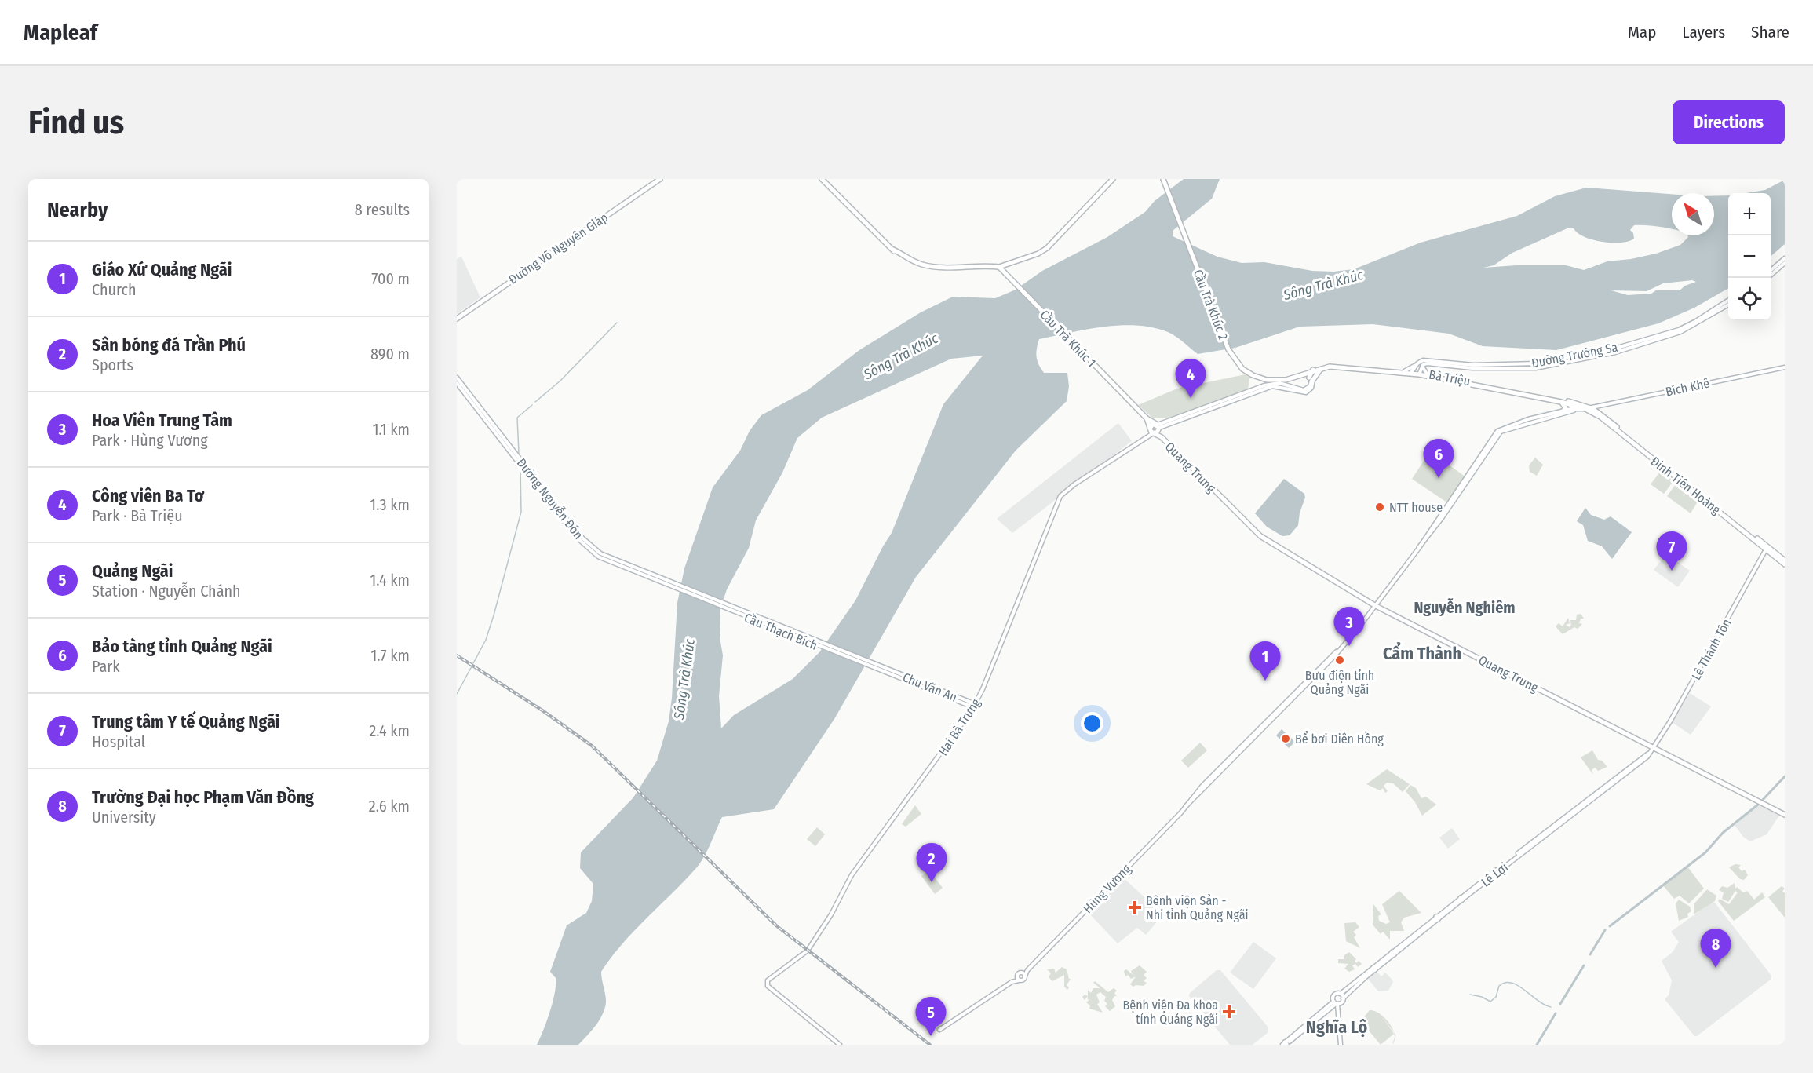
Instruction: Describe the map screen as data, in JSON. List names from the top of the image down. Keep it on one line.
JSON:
{"streets":{"main road":["Đường Võ Nguyên Giáp","Cầu Trà Khúc 2","Cầu Trà Khúc 1","Đường Trường Sa","Bà Triệu","Bích Khê","Quang Trung","Đinh Tiên Hoàng","Đường Nguyễn Đôn","Cầu Thạch Bích","Lê Thánh Tôn","Chu Văn An","Hai Bà Trưng","Lê Lợi","Hùng Vương"]},"crossings":[["Cầu Trà Khúc 2","Bà Triệu"],["Bà Triệu","Bích Khê"],["Bà Triệu","Quang Trung"],["Bà Triệu","Đinh Tiên Hoàng"],["Bích Khê","Đinh Tiên Hoàng"],["Quang Trung","Lê Thánh Tôn"],["Quang Trung","Hai Bà Trưng"],["Quang Trung","Lê Lợi"],["Quang Trung","Hùng Vương"],["Đinh Tiên Hoàng","Lê Thánh Tôn"],["Đường Nguyễn Đôn","Cầu Thạch Bích"],["Cầu Thạch Bích","Chu Văn An"],["Lê Thánh Tôn","Lê Lợi"],["Chu Văn An","Hai Bà Trưng"]],"districts":["Nguyễn Nghiêm","Cẩm Thành","Nghĩa Lộ"],"water":["Sông Trà Khúc"],"places":{"other":["NTT house","Bưu điện tỉnh Quảng Ngãi","Bể bơi Diên Hồng"],"health":["Bệnh viện Sản - Nhi tỉnh Quảng Ngãi","Bệnh viện Đa khoa tỉnh Quảng Ngãi"]},"north":"top left","page":{"header":"Mapleaf","nav":["Map","Layers","Share"],"buttons":"Directions","title":"Find us","heading":["Nearby","8 results"],"map_buttons":["+","−"],"list":[{"mark":"1","name":"Giáo Xứ Quảng Ngãi","note":"Church","value":"700 m"},{"mark":"2","name":"Sân bóng đá Trần Phú","note":"Sports","value":"890 m"},{"mark":"3","name":"Hoa Viên Trung Tâm","note":"Park · Hùng Vương","value":"1.1 km"},{"mark":"4","name":"Công viên Ba Tơ","note":"Park · Bà Triệu","value":"1.3 km"},{"mark":"5","name":"Quảng Ngãi","note":"Station · Nguyễn Chánh","value":"1.4 km"},{"mark":"6","name":"Bảo tàng tỉnh Quảng Ngãi","note":"Park","value":"1.7 km"},{"mark":"7","name":"Trung tâm Y tế Quảng Ngãi","note":"Hospital","value":"2.4 km"},{"mark":"8","name":"Trường Đại học Phạm Văn Đồng","note":"University","value":"2.6 km"}],"pins":["4","6","7","3","1","2","8","5"]}}
